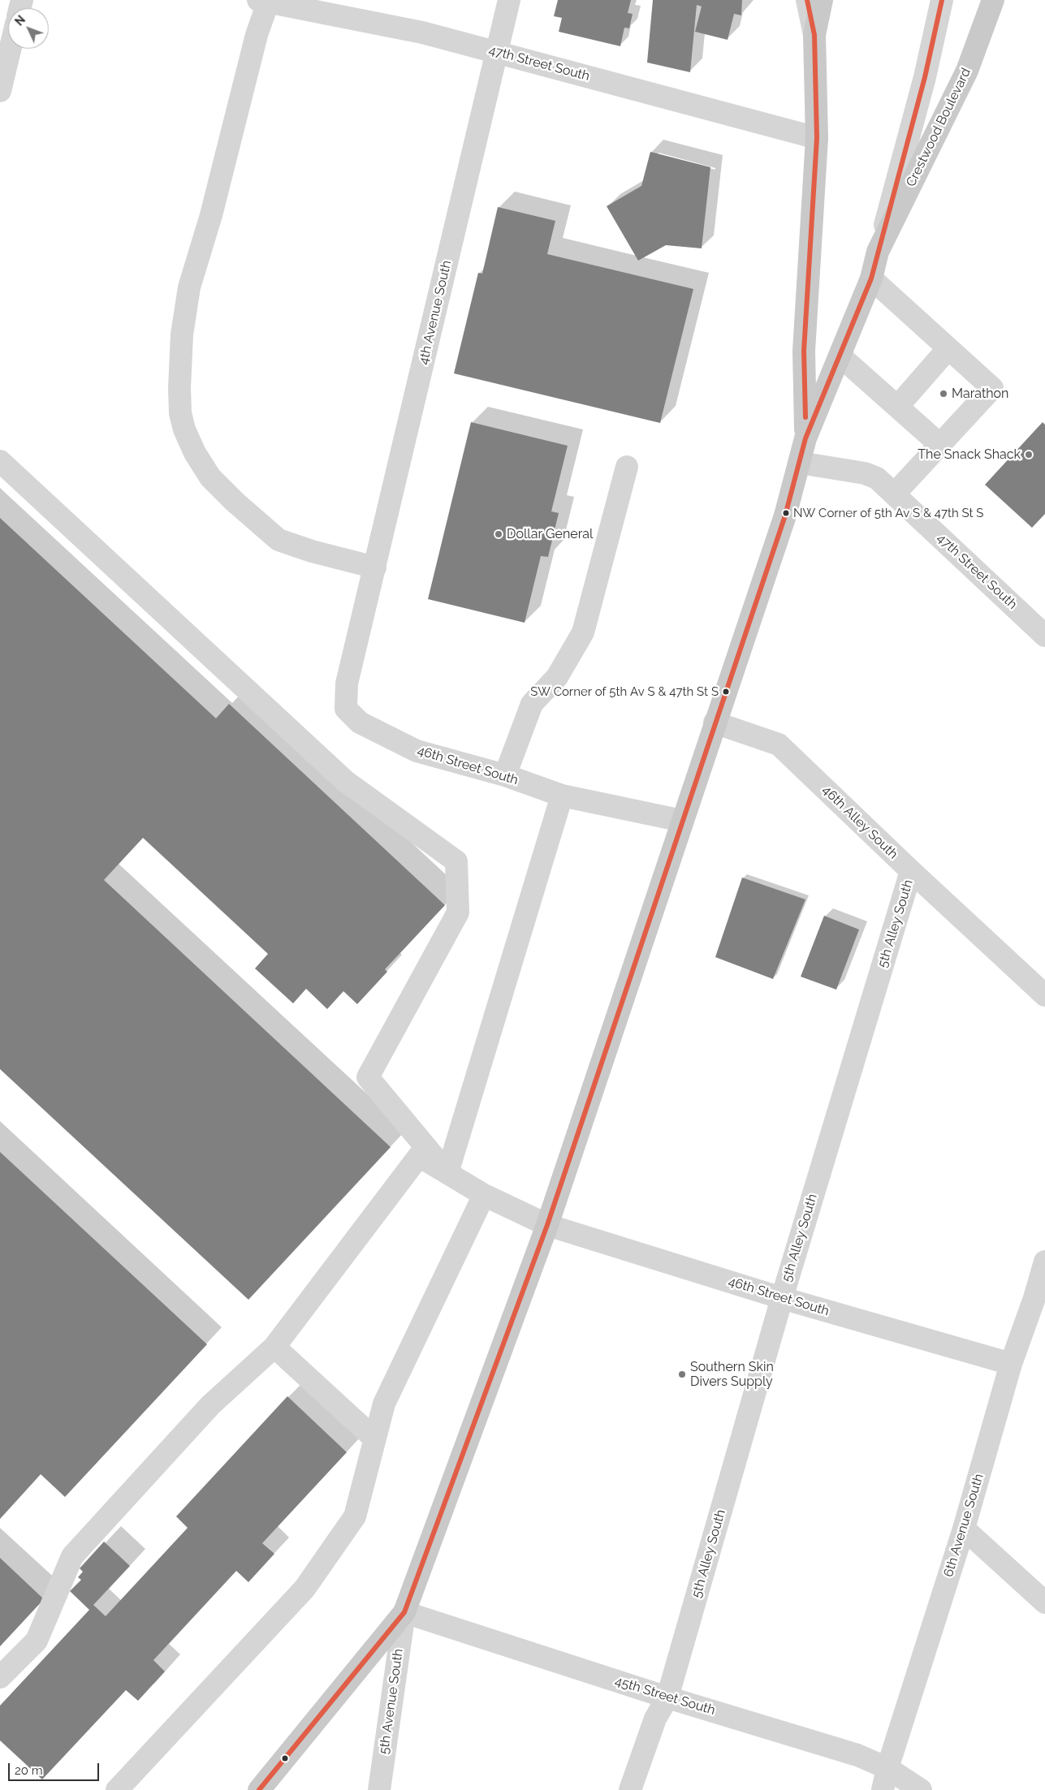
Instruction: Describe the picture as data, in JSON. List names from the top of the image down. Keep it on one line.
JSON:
{"streets":{"main road":["Crestwood Boulevard","5th Avenue South"],"street":["47th Street South","4th Avenue South","46th Street South","46th Alley South","5th Alley South","6th Avenue South","45th Street South"]},"crossings":[["47th Street South","4th Avenue South"],["47th Street South","5th Avenue South"],["Crestwood Boulevard","5th Avenue South"],["4th Avenue South","46th Street South"],["46th Street South","5th Alley South"],["46th Street South","6th Avenue South"],["46th Street South","5th Avenue South"],["46th Alley South","5th Alley South"],["46th Alley South","5th Avenue South"],["5th Alley South","45th Street South"],["6th Avenue South","45th Street South"],["45th Street South","5th Avenue South"]],"places":["Marathon","The Snack Shack","NW Corner of 5th Av S & 47th St S","Dollar General","SW Corner of 5th Av S & 47th St S","Southern Skin Divers Supply"],"scale_bar":"20 m","north":"top left"}
